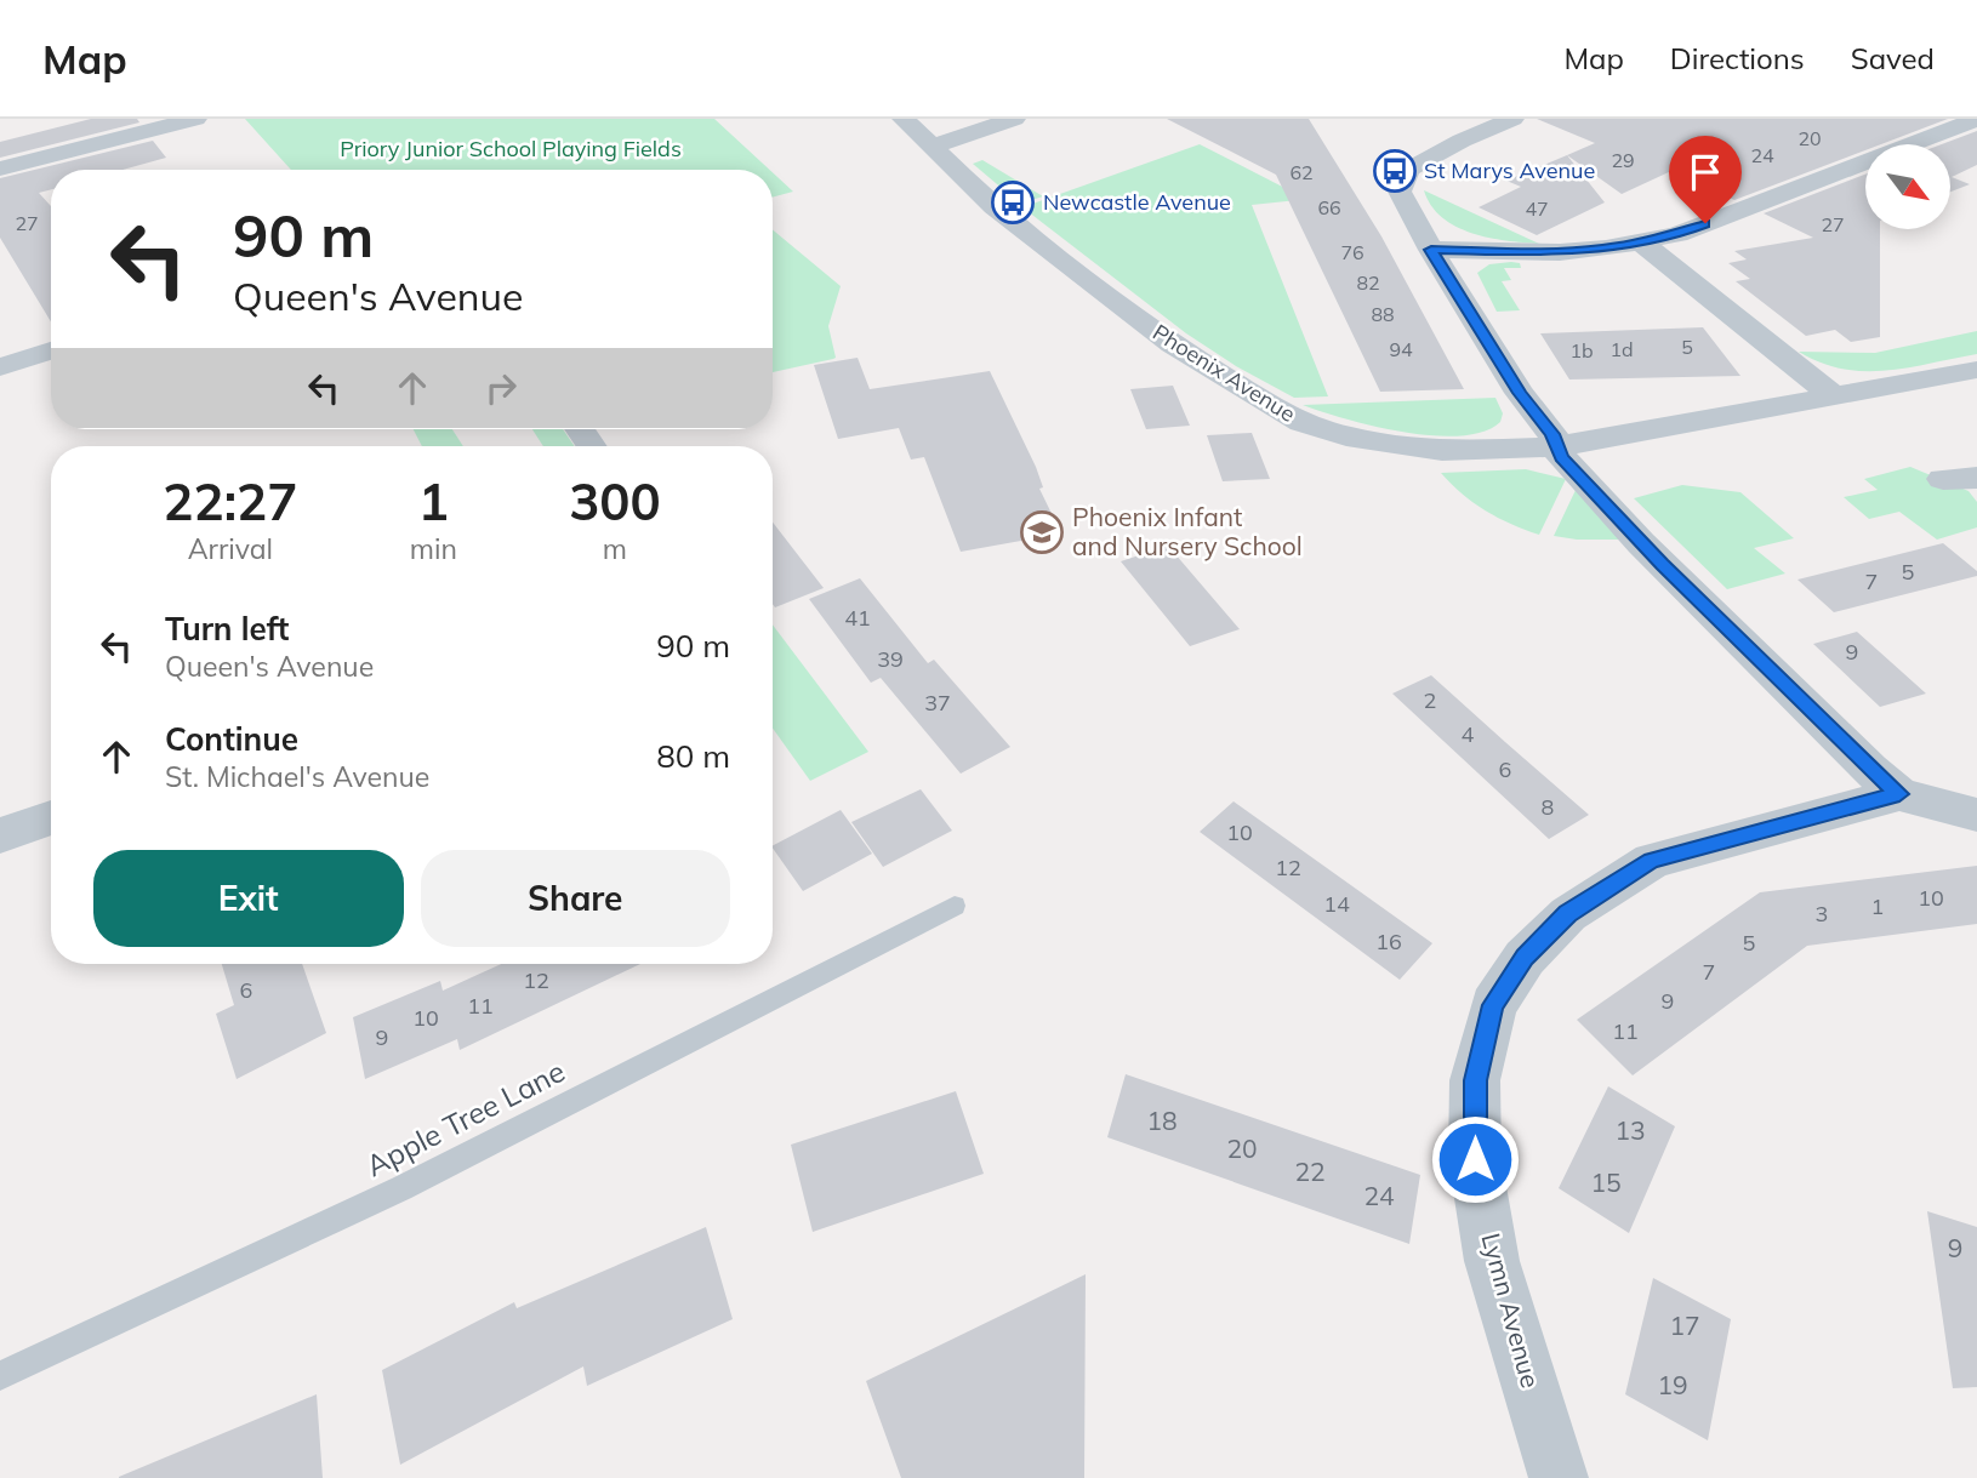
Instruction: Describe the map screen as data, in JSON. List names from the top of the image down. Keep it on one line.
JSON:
{"streets":{"street":["Phoenix Avenue","Lymn Avenue"],"lane":["Apple Tree Lane"]},"parks":["Priory Junior School Playing Fields"],"places":{"bus stop":["St Marys Avenue","Newcastle Avenue"],"school or university":["Phoenix Infant and Nursery School"]},"house_numbers":["20","24","29","62","66","47","27","27","76","82","88","5","94","1d","1b","5","7","41","9","39","2","37","4","6","8","10","12","10","14","1","3","16","5","7","12","6","9","11","10","11","9","18","13","20","22","15","24","9","17","19"],"north":"bottom right","page":{"header":"Map","nav":["Map","Directions","Saved"],"turn":["90 m","Queen's Avenue"],"eta":["22:27","Arrival","1","min","300","m"],"list":[{"name":"Turn left","note":"Queen's Avenue","value":"90 m"},{"name":"Continue","note":"St. Michael's Avenue","value":"80 m"}],"buttons":["Exit","Share"]}}
